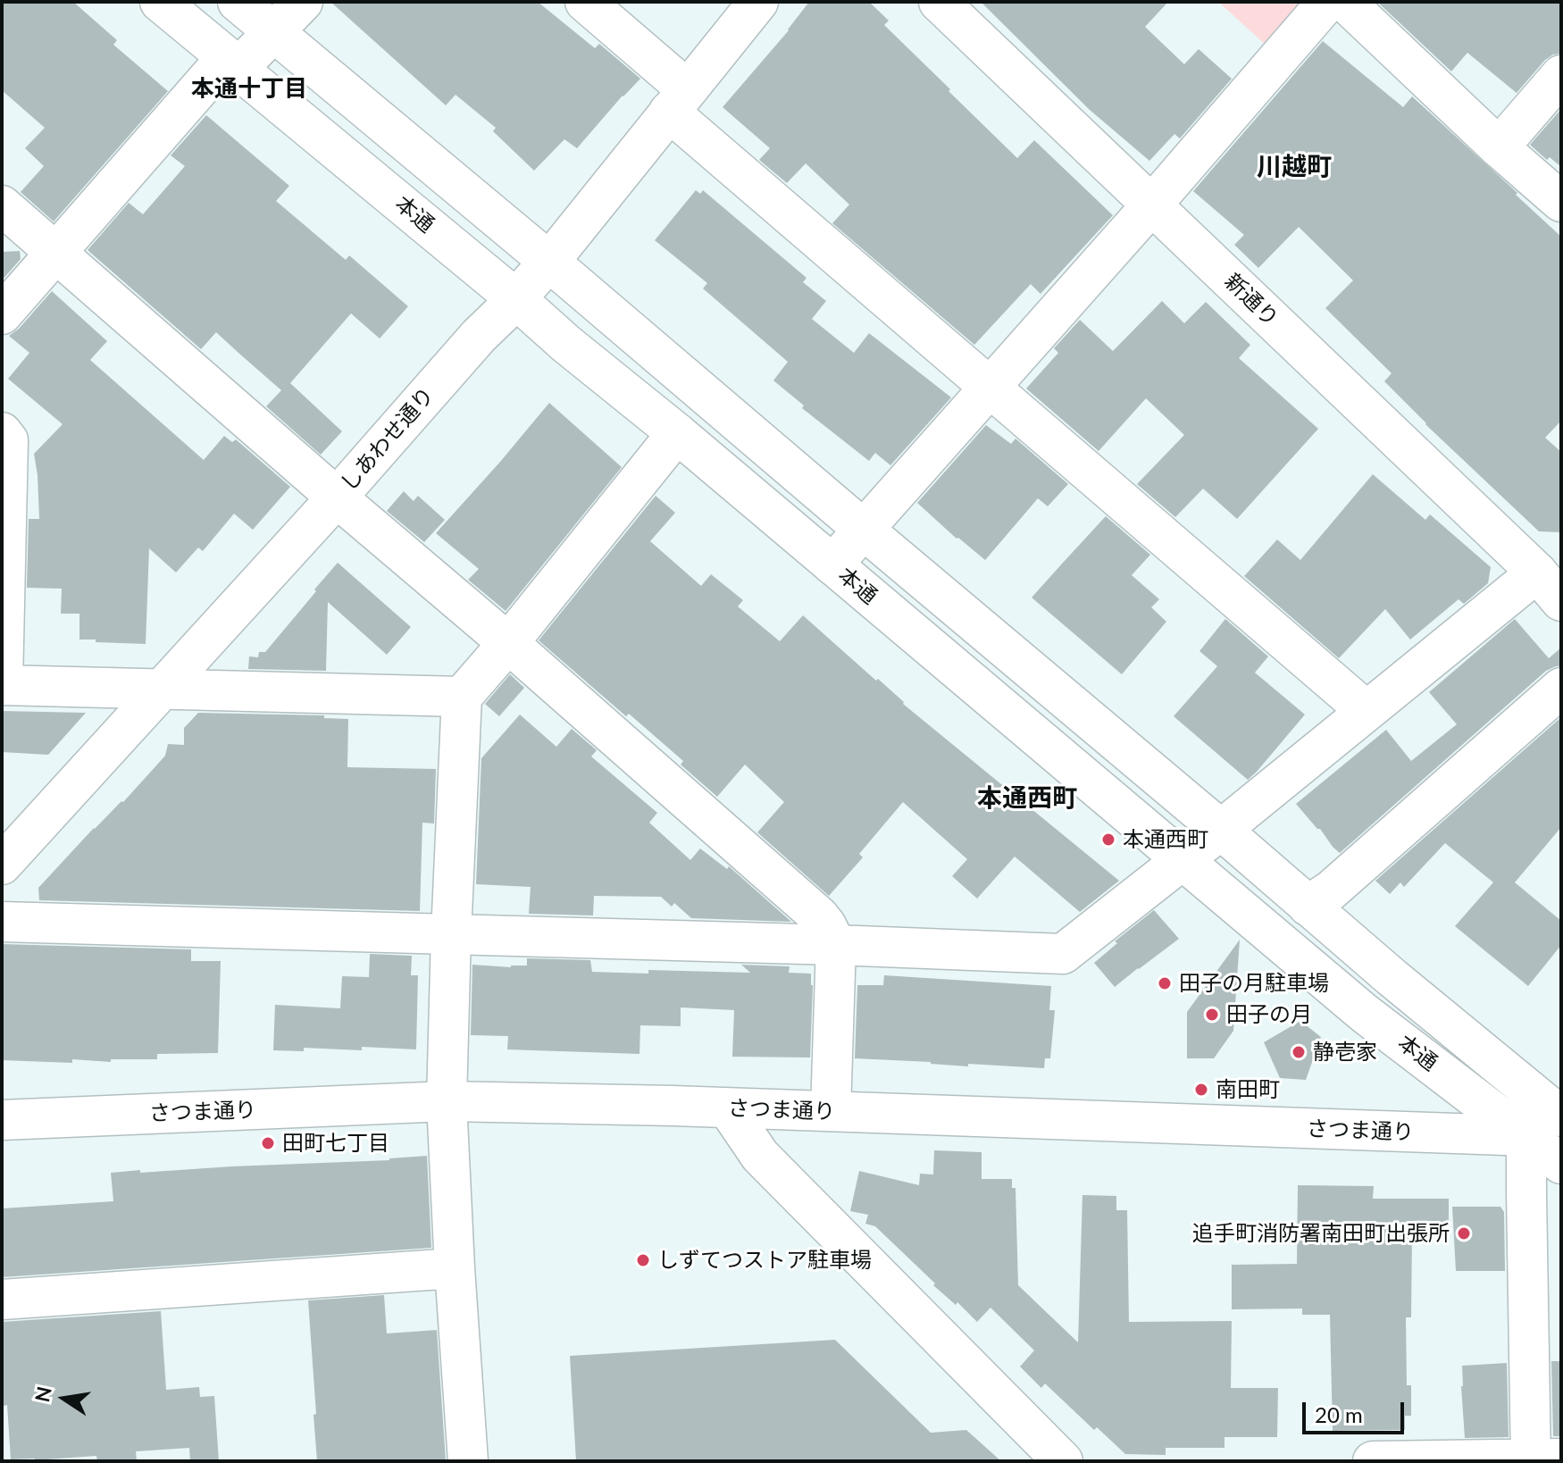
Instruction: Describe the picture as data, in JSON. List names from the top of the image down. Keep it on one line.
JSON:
{"streets":{"street":["本通","新通り","しあわせ通り","さつま通り"]},"crossings":[["本通","しあわせ通り"],["本通","さつま通り"]],"districts":["本通十丁目","川越町","本通西町"],"places":["本通西町","田子の月駐車場","田子の月","静壱家","南田町","田町七丁目","追手町消防署南田町出張所","しずてつストア駐車場"],"scale_bar":"20 m","north":"left"}
